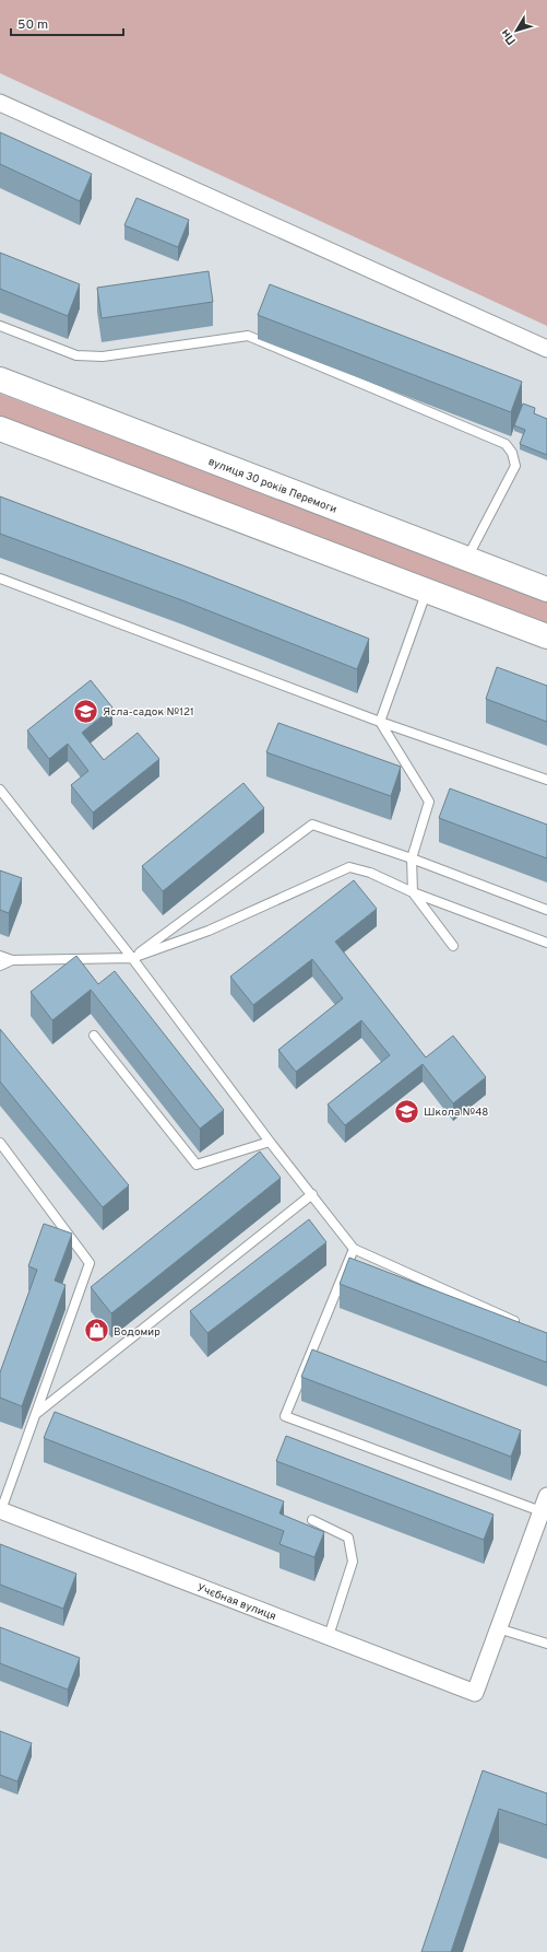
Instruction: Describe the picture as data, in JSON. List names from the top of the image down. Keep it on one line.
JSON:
{"streets":{"street":["вулиця 30 років Перемоги","Учєбная вулиця"]},"places":{"school or university":["Ясла-садок №121","Школа №48"],"shop":["Водомир"]},"scale_bar":"50 m","north":"bottom left"}
